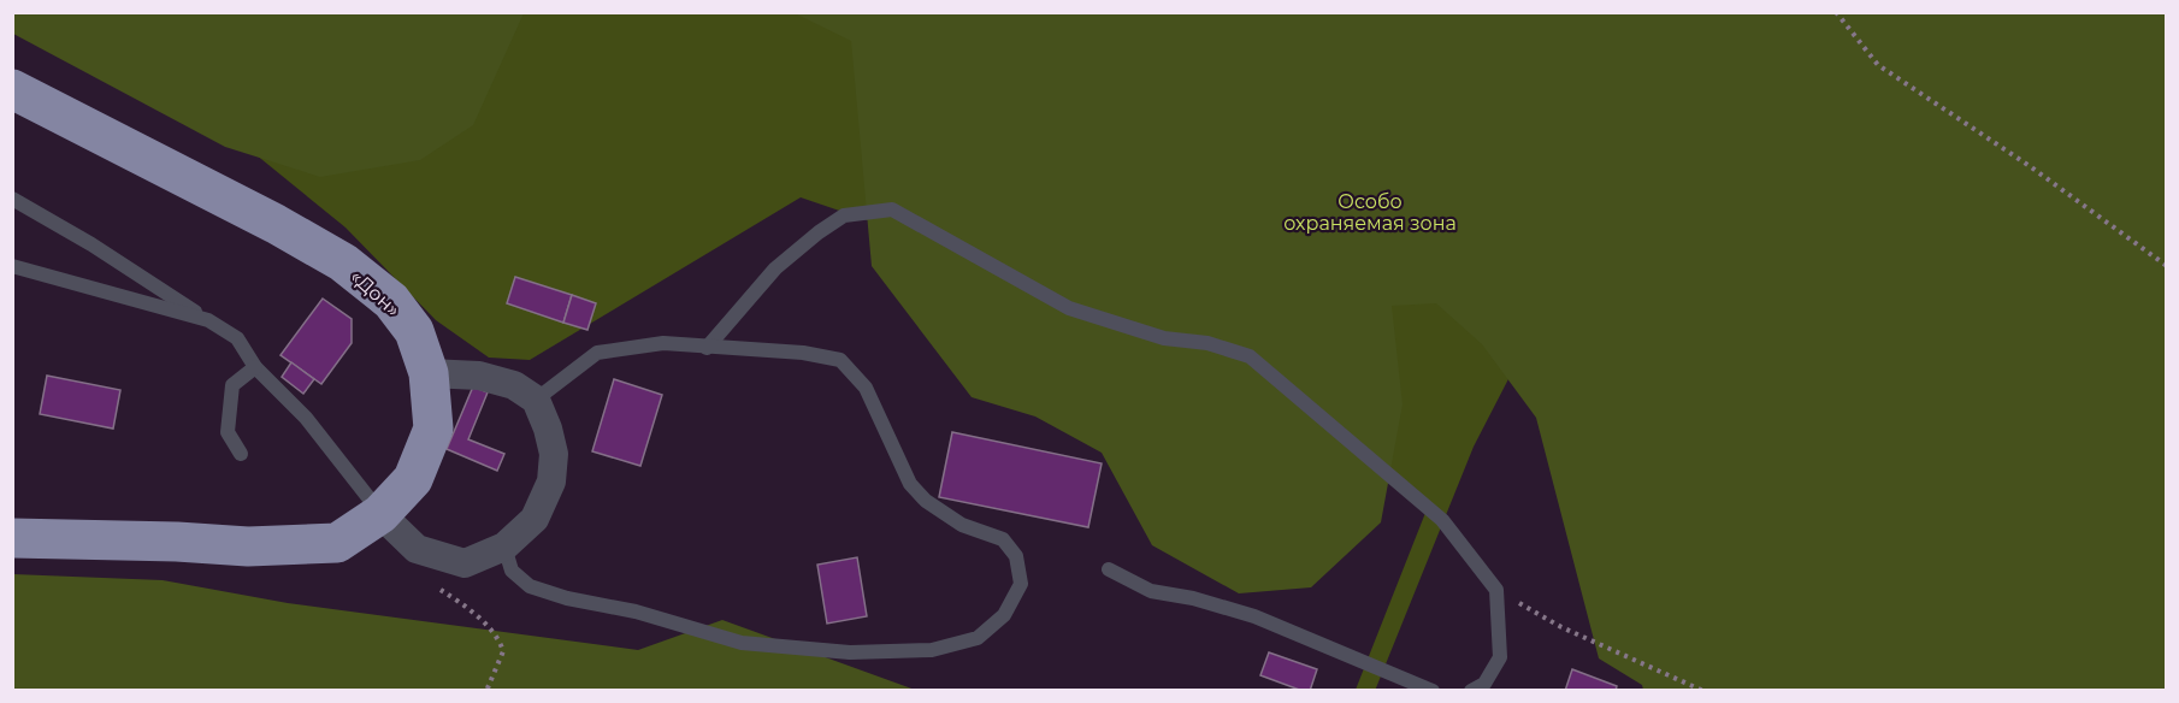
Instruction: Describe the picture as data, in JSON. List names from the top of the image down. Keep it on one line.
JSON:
{"streets":{"highway":["«Дон»"]},"parks":["Особо охраняемая зона"]}
